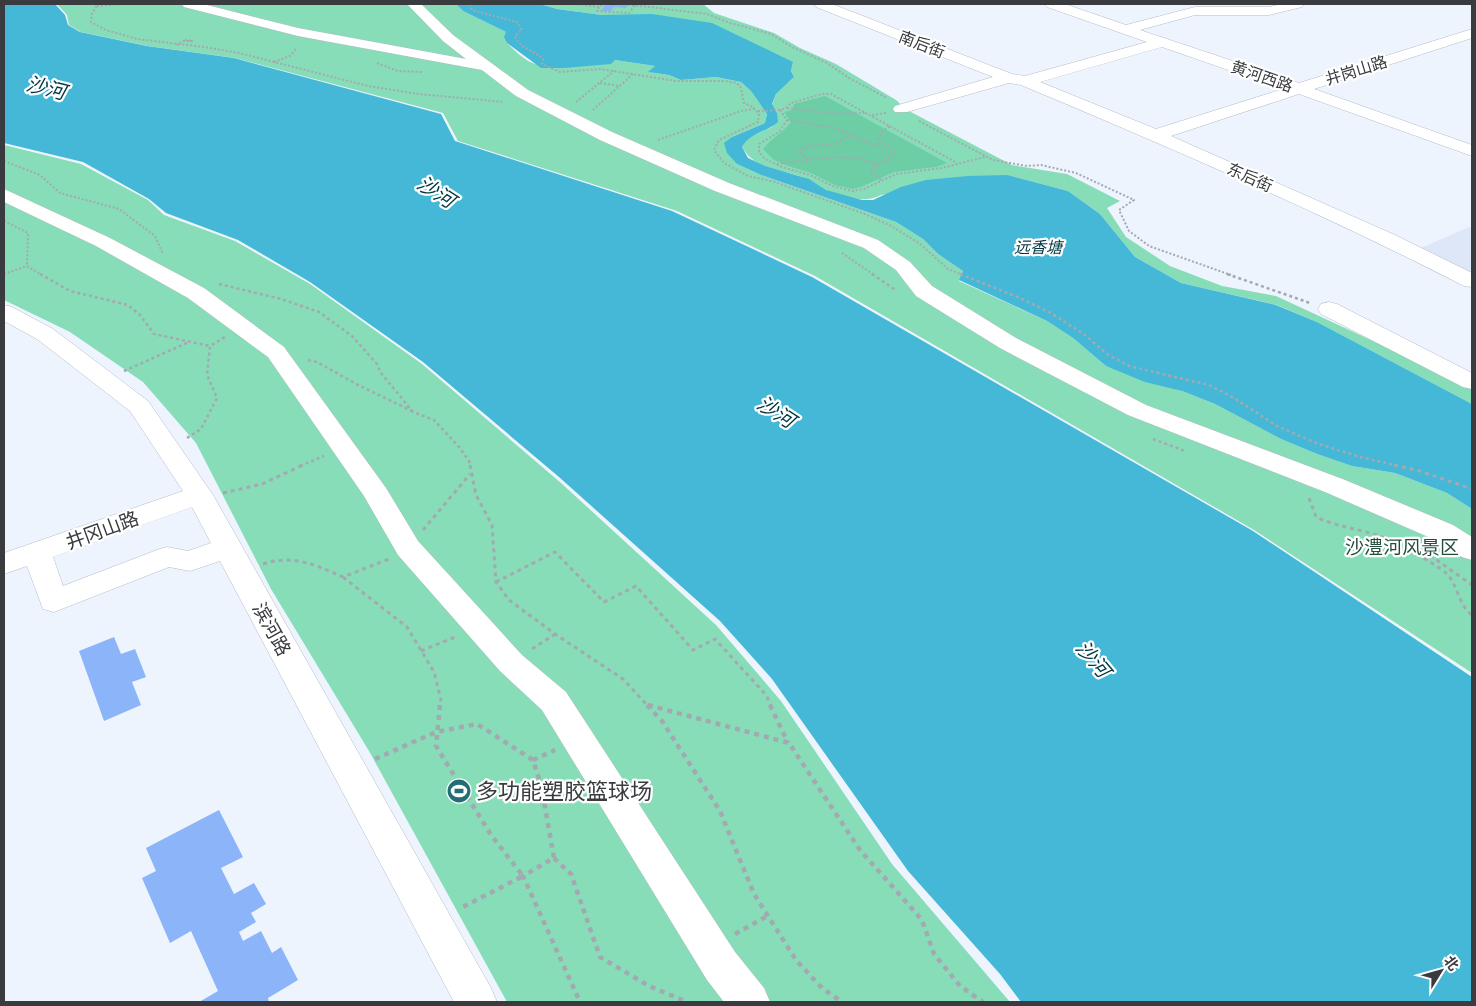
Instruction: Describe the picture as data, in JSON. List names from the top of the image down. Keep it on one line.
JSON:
{"streets":{"street":["南后街","井岗山路","黄河西路","东后街","井冈山路","滨河路"]},"crossings":[["南后街","东后街"],["井岗山路","黄河西路"],["井岗山路","东后街"],["井冈山路","滨河路"]],"water":["沙河","远香塘"],"parks":["沙澧河风景区"],"places":{"sports":["多功能塑胶篮球场"]},"north":"top right"}
